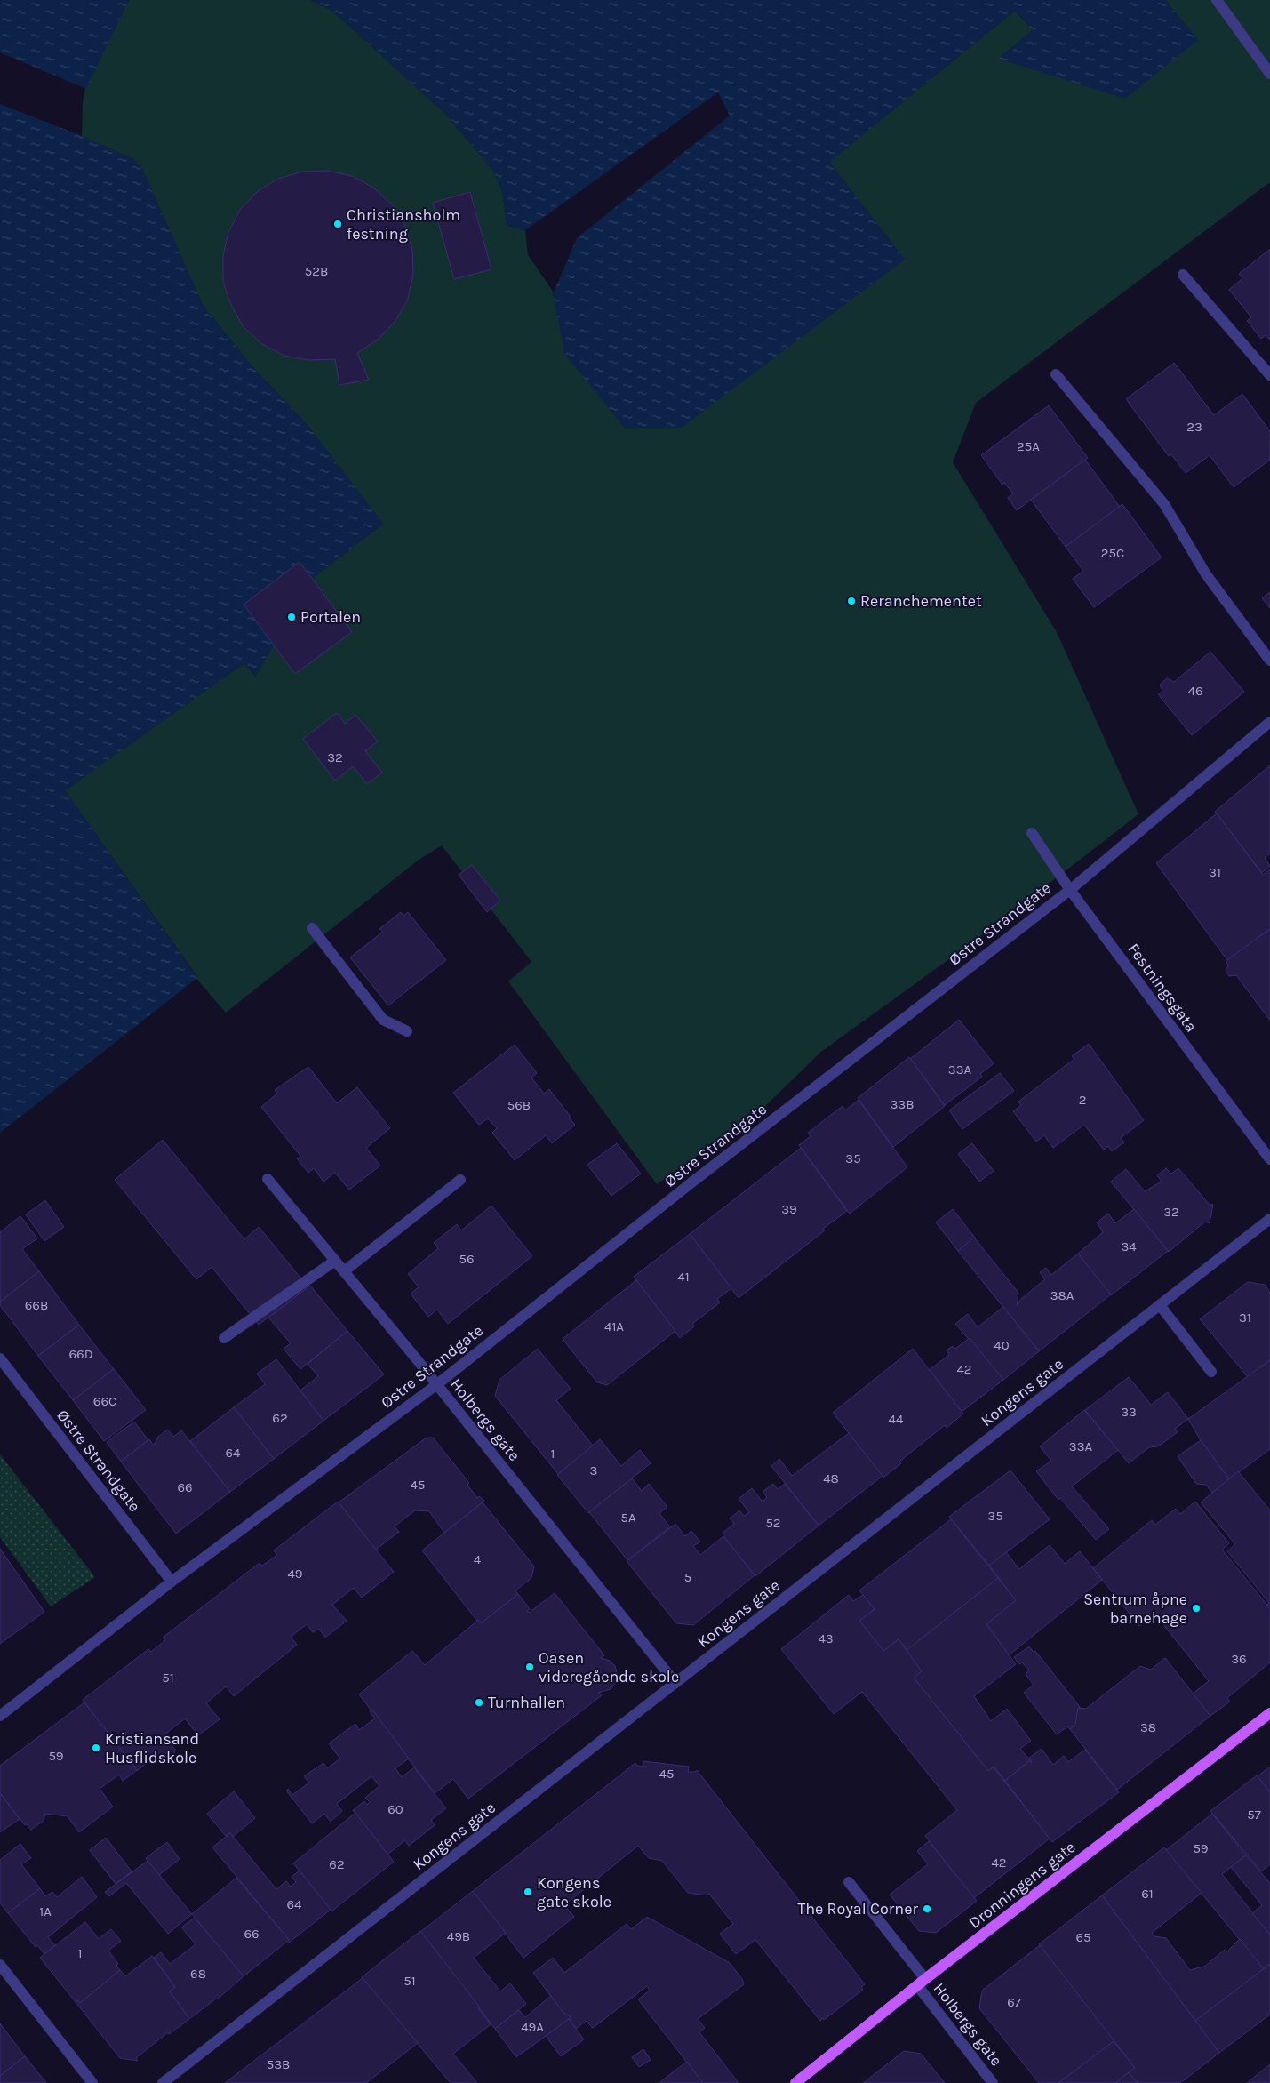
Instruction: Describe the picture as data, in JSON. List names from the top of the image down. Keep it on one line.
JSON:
{"streets":{"main road":["Dronningens gate"],"street":["Østre Strandgate","Festningsgata","Kongens gate","Holbergs gate"]},"crossings":[["Østre Strandgate","Festningsgata"],["Østre Strandgate","Holbergs gate"],["Kongens gate","Holbergs gate"],["Holbergs gate","Dronningens gate"]],"places":["Christiansholm festning","Reranchementet","Portalen","Sentrum åpne barnehage","Oasen videregående skole","Turnhallen","Kristiansand Husflidskole","Kongens gate skole","The Royal Corner"],"house_numbers":["52B","23","25A","25C","46","32","31","33A","2","33B","56B","35","39","32","34","56","41","38A","66B","31","41A","40","66D","42","66C","33","62","44","33A","64","1","3","48","45","66","35","5A","52","4","49","5","43","36","51","38","59","45","60","57","59","42","62","61","64","1A","66","49B","65","1","68","51","67","49A","53B"]}
